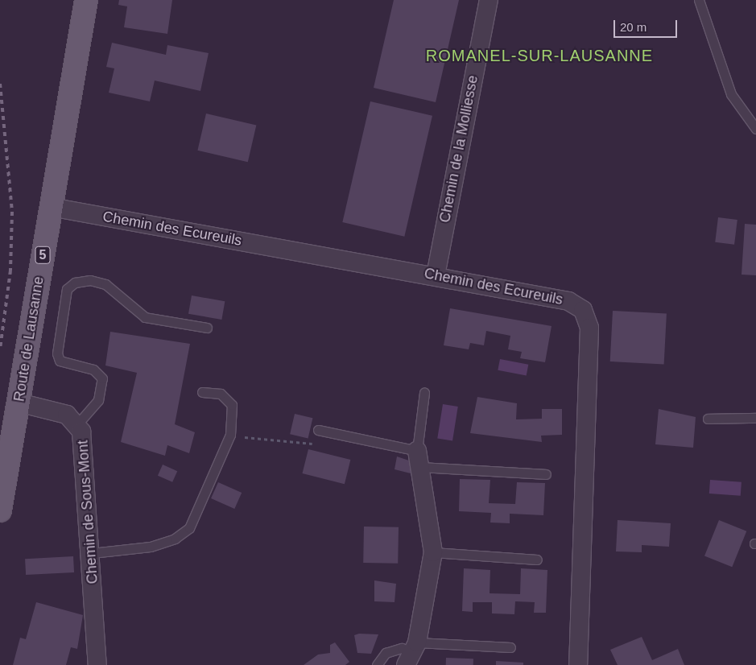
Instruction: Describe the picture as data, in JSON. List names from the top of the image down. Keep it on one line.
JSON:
{"streets":{"main road":["5","Route de Lausanne"],"street":["Chemin de la Molliesse","Chemin des Ecureuils","Chemin de Sous-Mont"]},"crossings":[["Chemin de la Molliesse","Chemin des Ecureuils"],["Chemin des Ecureuils","Route de Lausanne"],["Route de Lausanne","Chemin de Sous-Mont"]],"districts":["ROMANEL-SUR-LAUSANNE"],"scale_bar":"20 m"}
